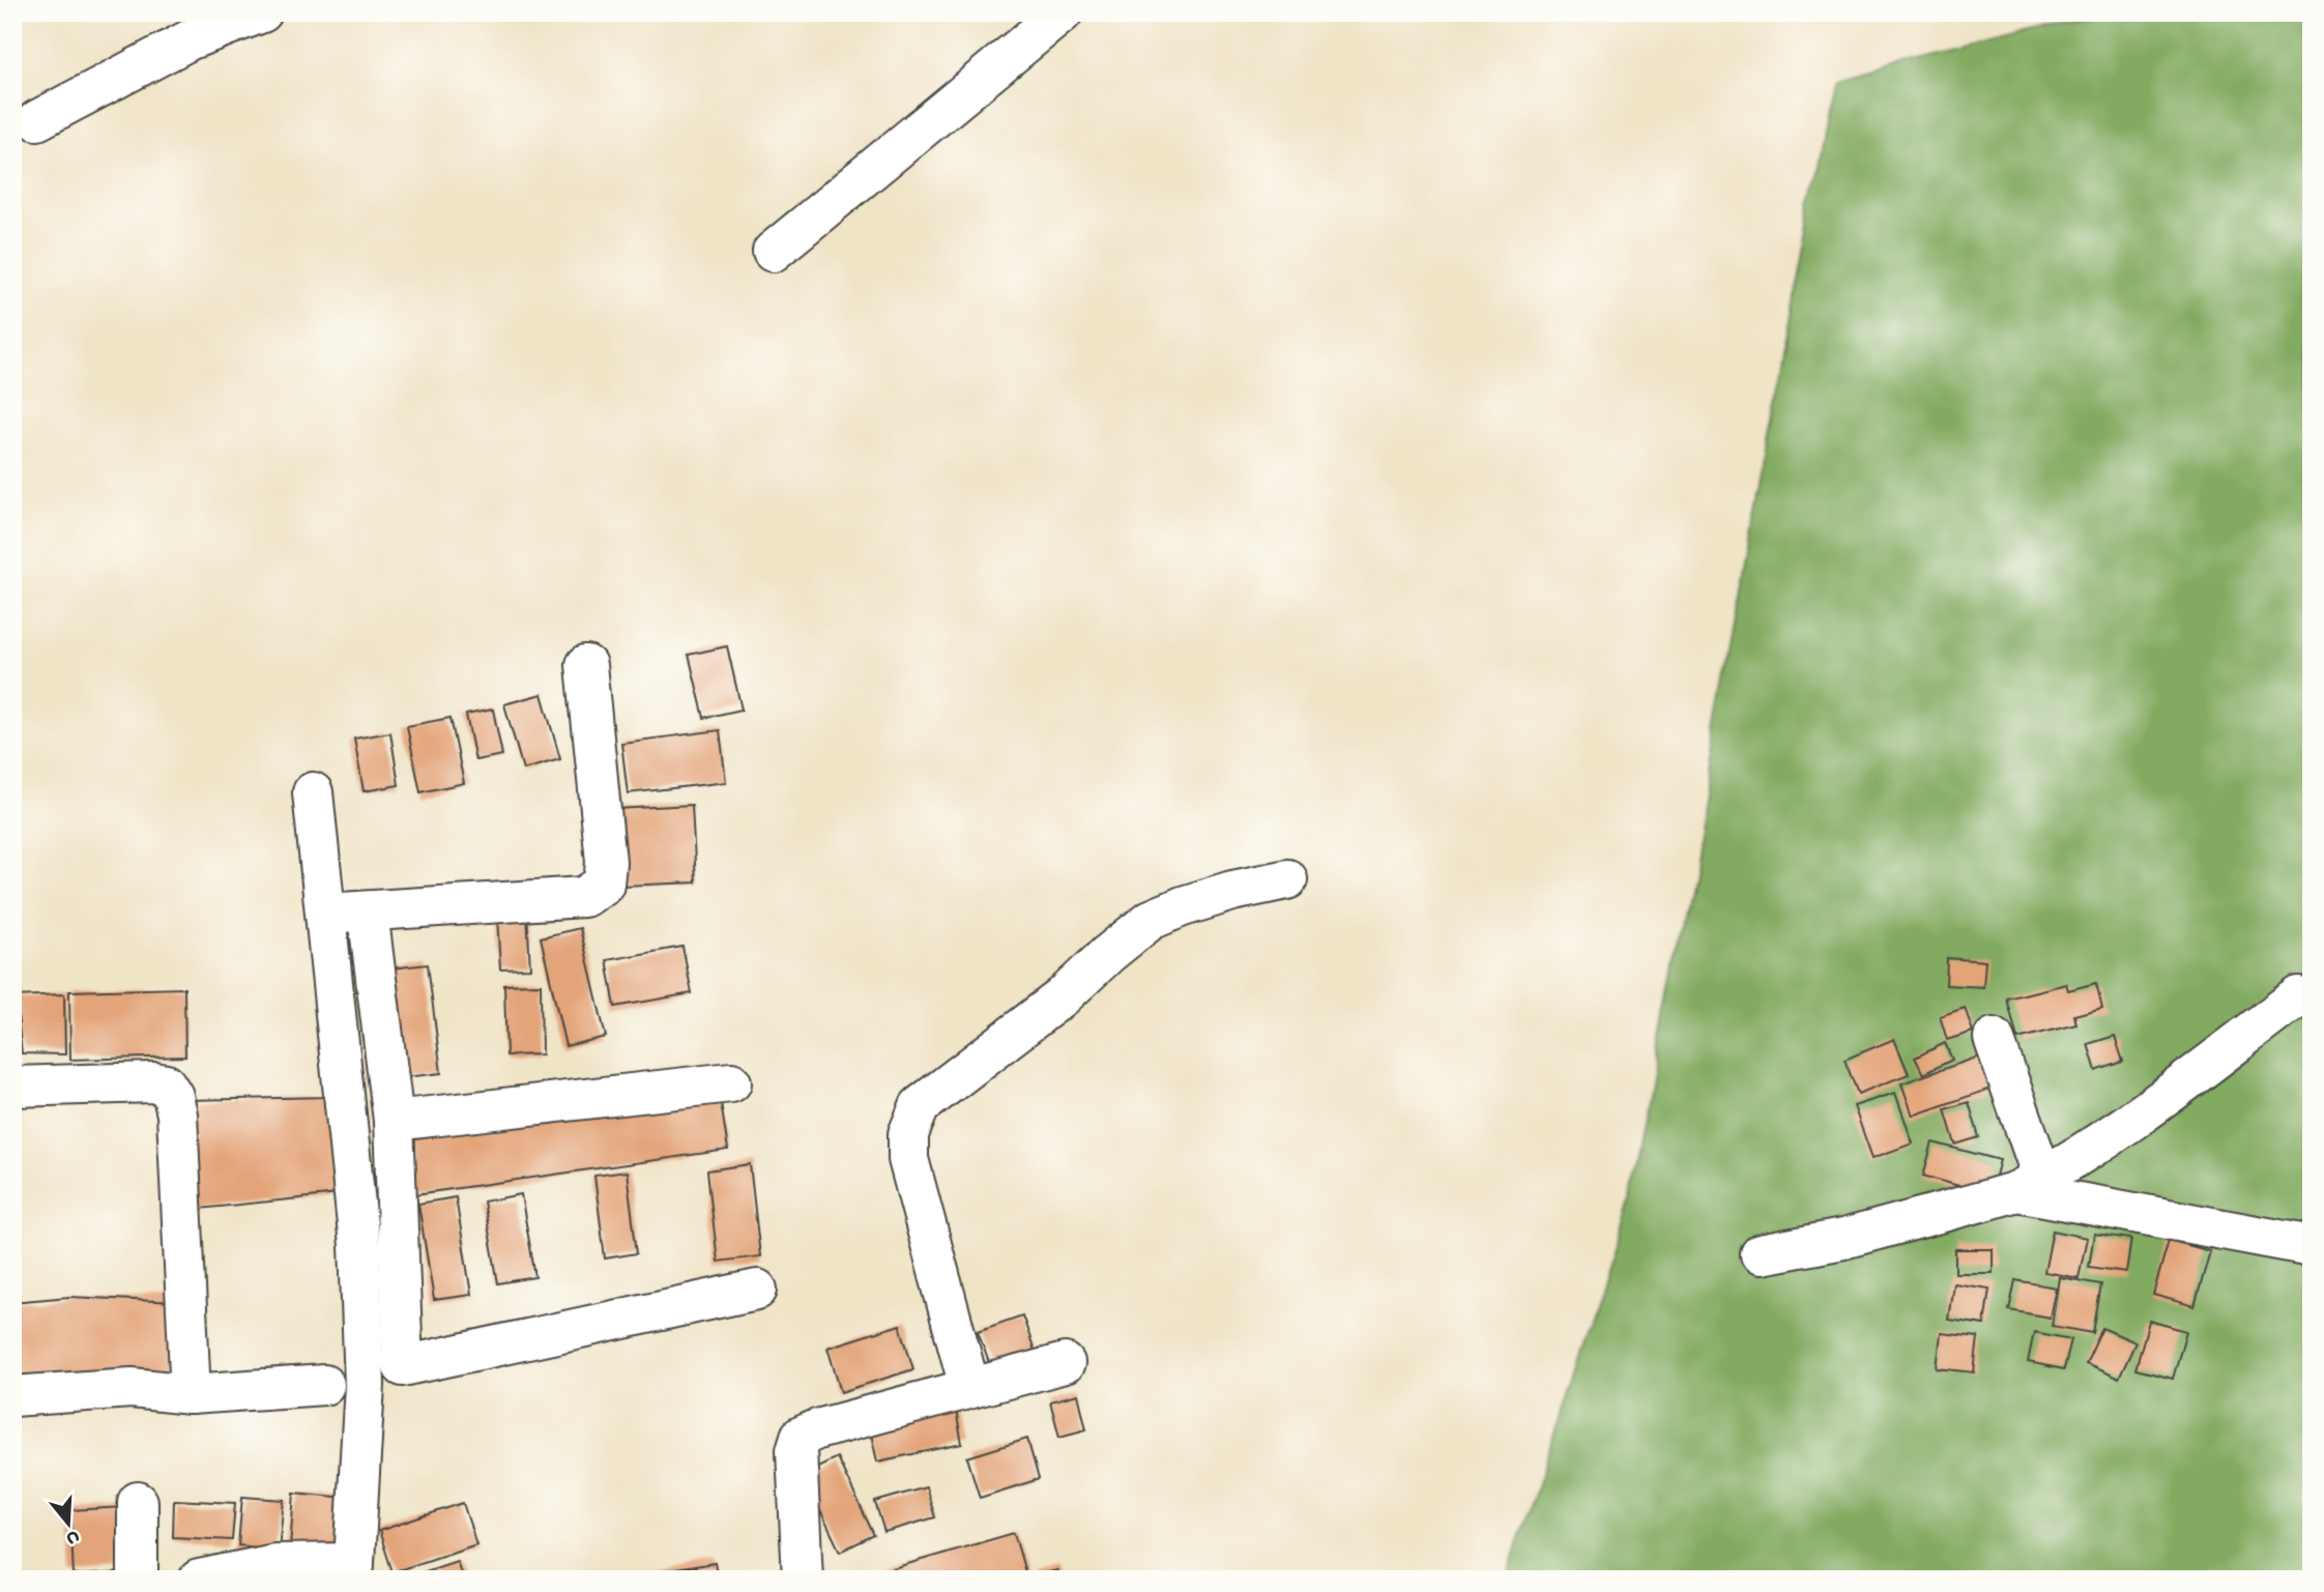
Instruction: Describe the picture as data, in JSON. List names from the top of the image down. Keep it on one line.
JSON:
{"north":"bottom"}
